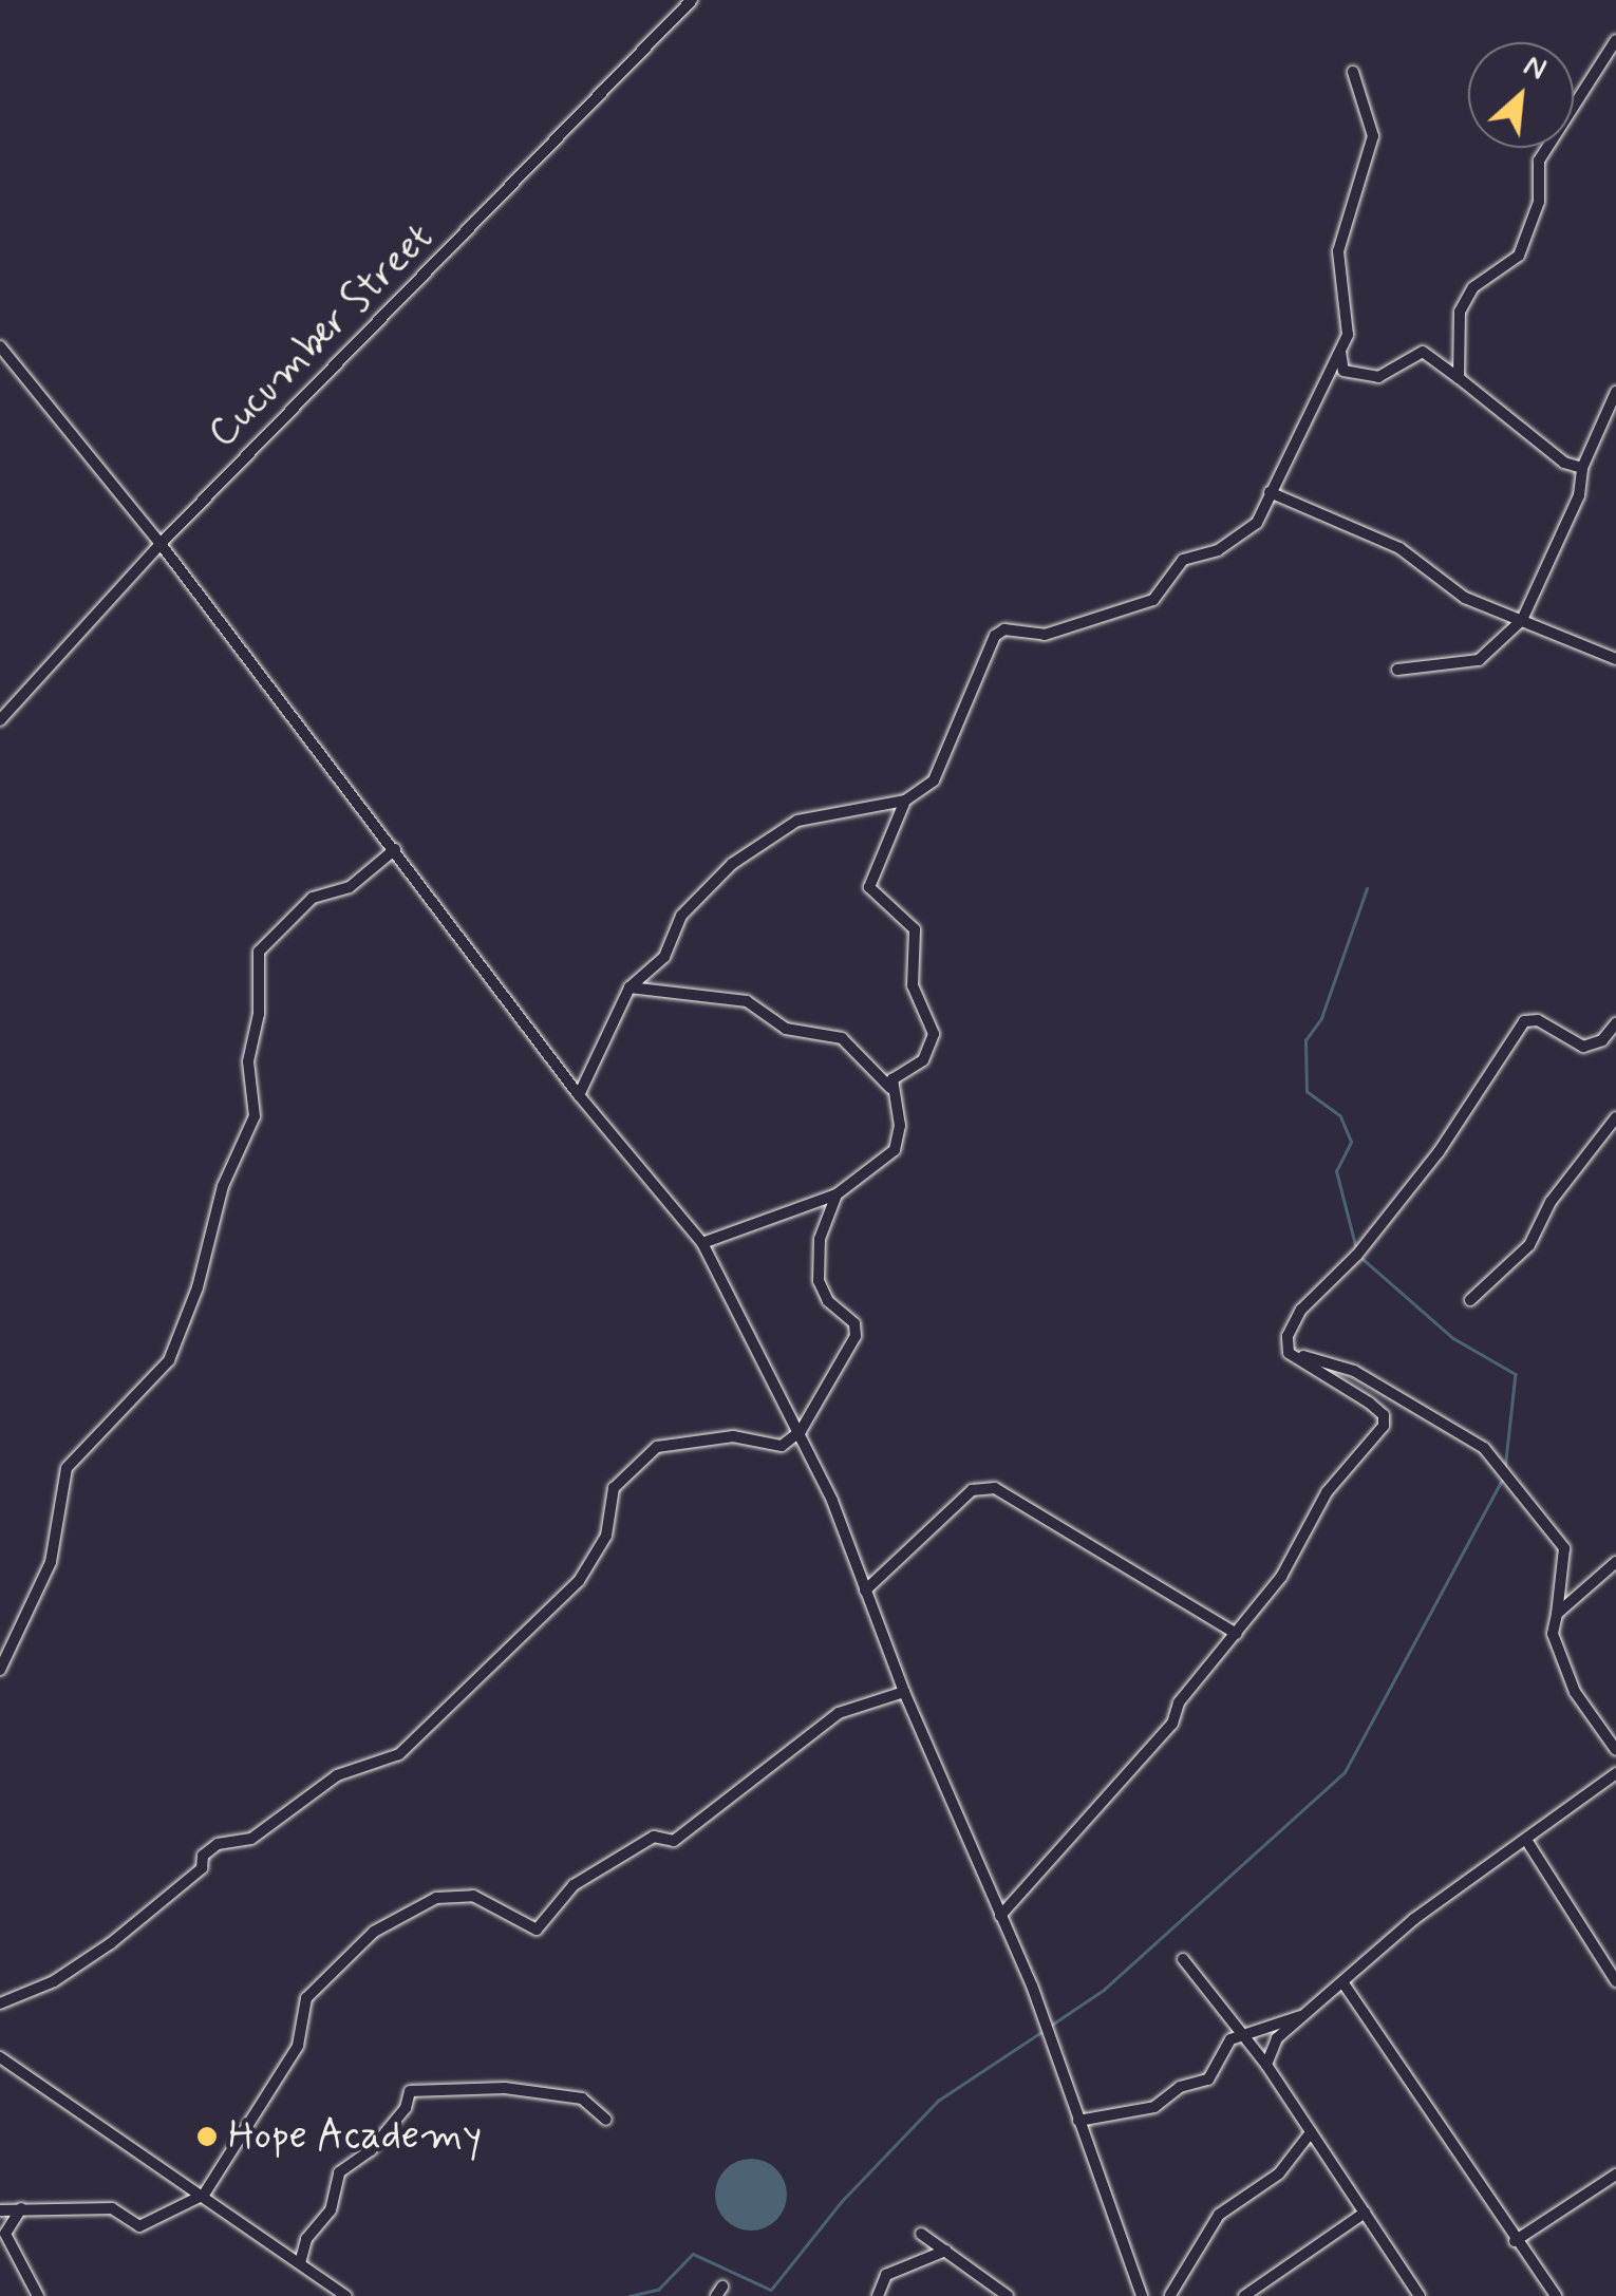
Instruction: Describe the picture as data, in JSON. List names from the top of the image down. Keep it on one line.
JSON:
{"streets":{"street":["Cucumber Street"]},"places":["Hope Academy"],"north":"top right"}
